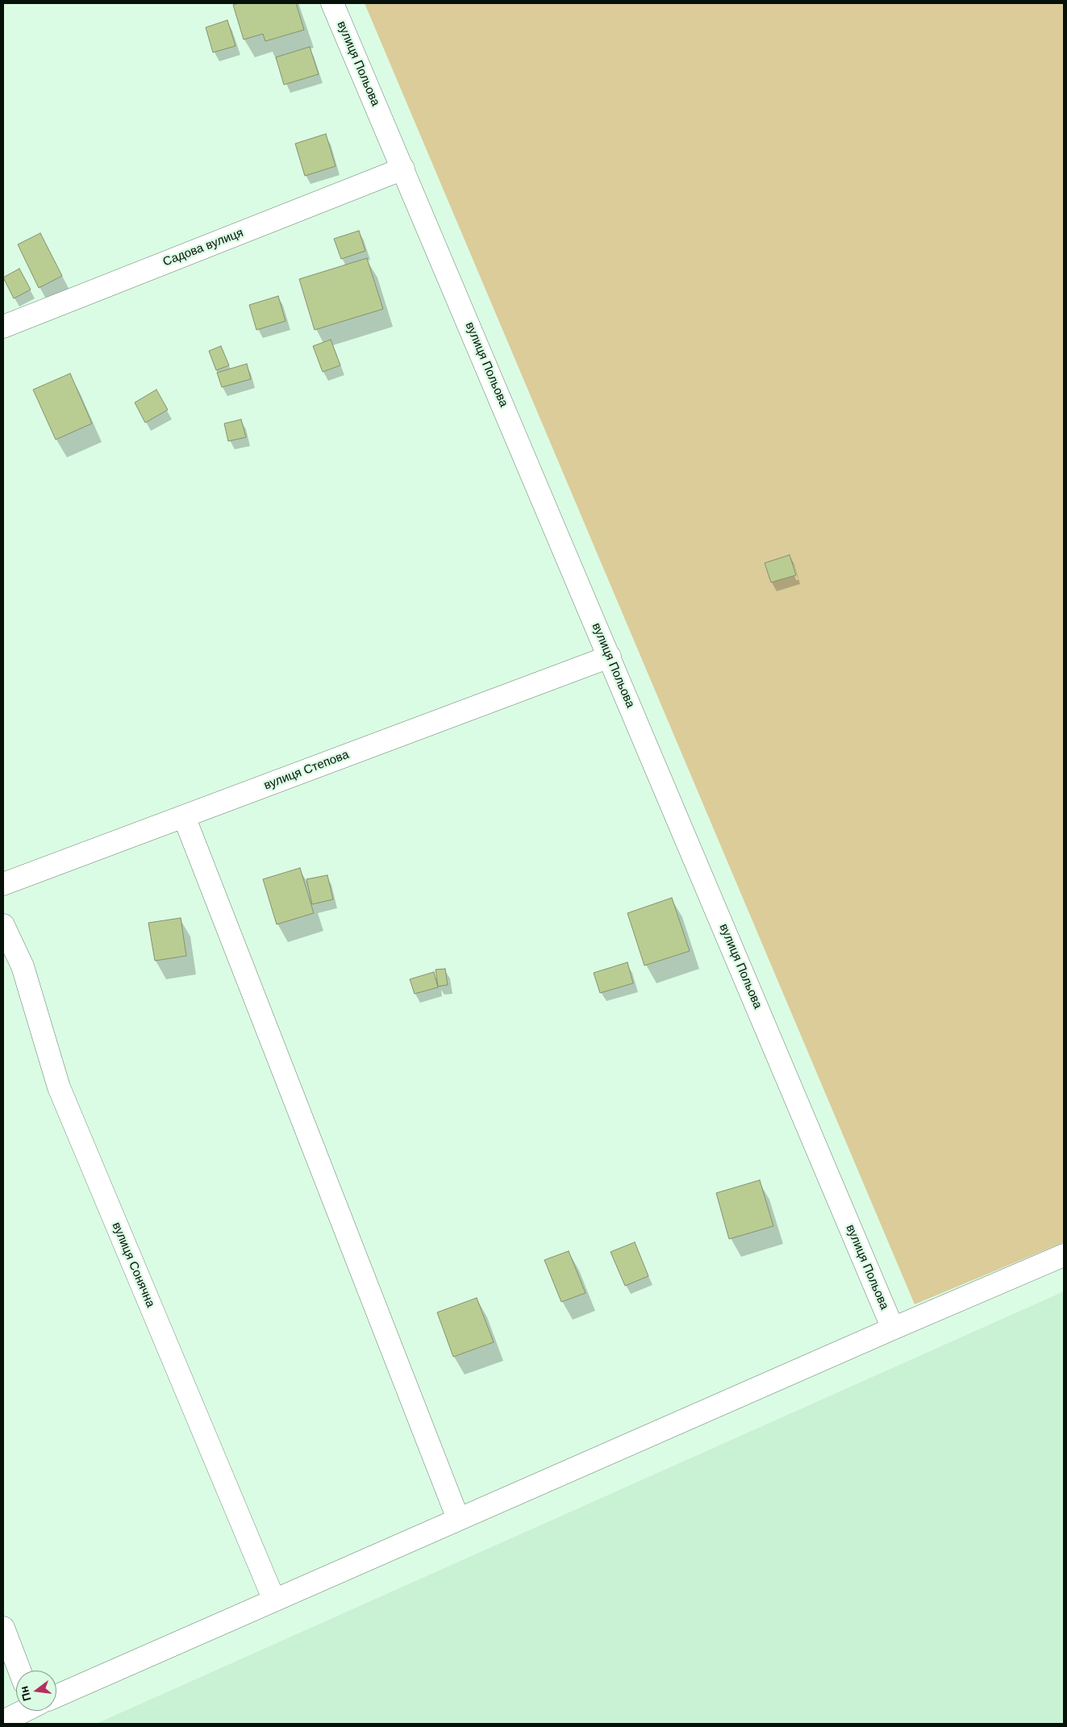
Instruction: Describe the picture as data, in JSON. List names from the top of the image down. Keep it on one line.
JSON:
{"streets":{"street":["вулиця Польова","Садова вулиця","вулиця Степова","вулиця Сонячна"]},"crossings":[["вулиця Польова","Садова вулиця"],["вулиця Польова","вулиця Степова"]],"north":"left"}
